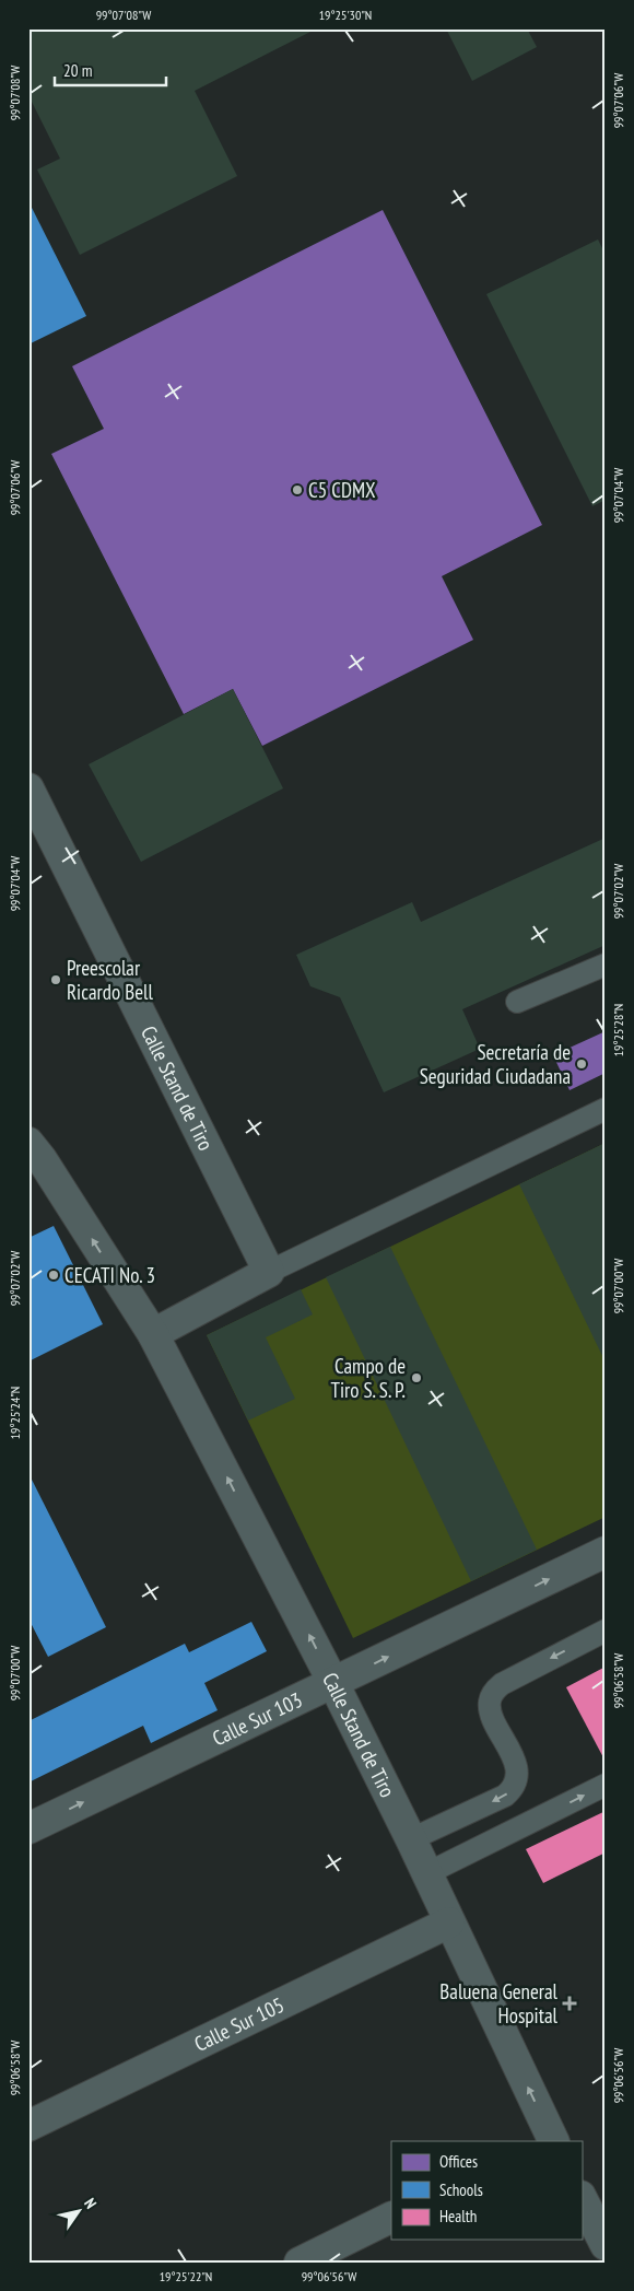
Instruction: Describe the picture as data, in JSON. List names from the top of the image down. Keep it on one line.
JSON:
{"streets":{"street":["Calle Stand de Tiro","Calle Sur 103","Calle Sur 105"]},"crossings":[["Calle Stand de Tiro","Calle Sur 103"],["Calle Stand de Tiro","Calle Sur 105"]],"one_way":["Calle Stand de Tiro","Calle Sur 103"],"places":{"other":["C5 CDMX","Preescolar Ricardo Bell","Secretaría de Seguridad Ciudadana","CECATI No. 3","Campo de Tiro S. S. P."],"health":["Baluena General Hospital"]},"legend":["Offices","Schools","Health"],"scale_bar":"20 m","north":"top right","coordinates":["99°07'08\"W","19°25'30\"N","99°07'06\"W","99°07'04\"W","99°07'02\"W","19°25'28\"N","99°07'00\"W","19°25'24\"N","99°06'58\"W","99°06'56\"W","19°25'22\"N"]}
